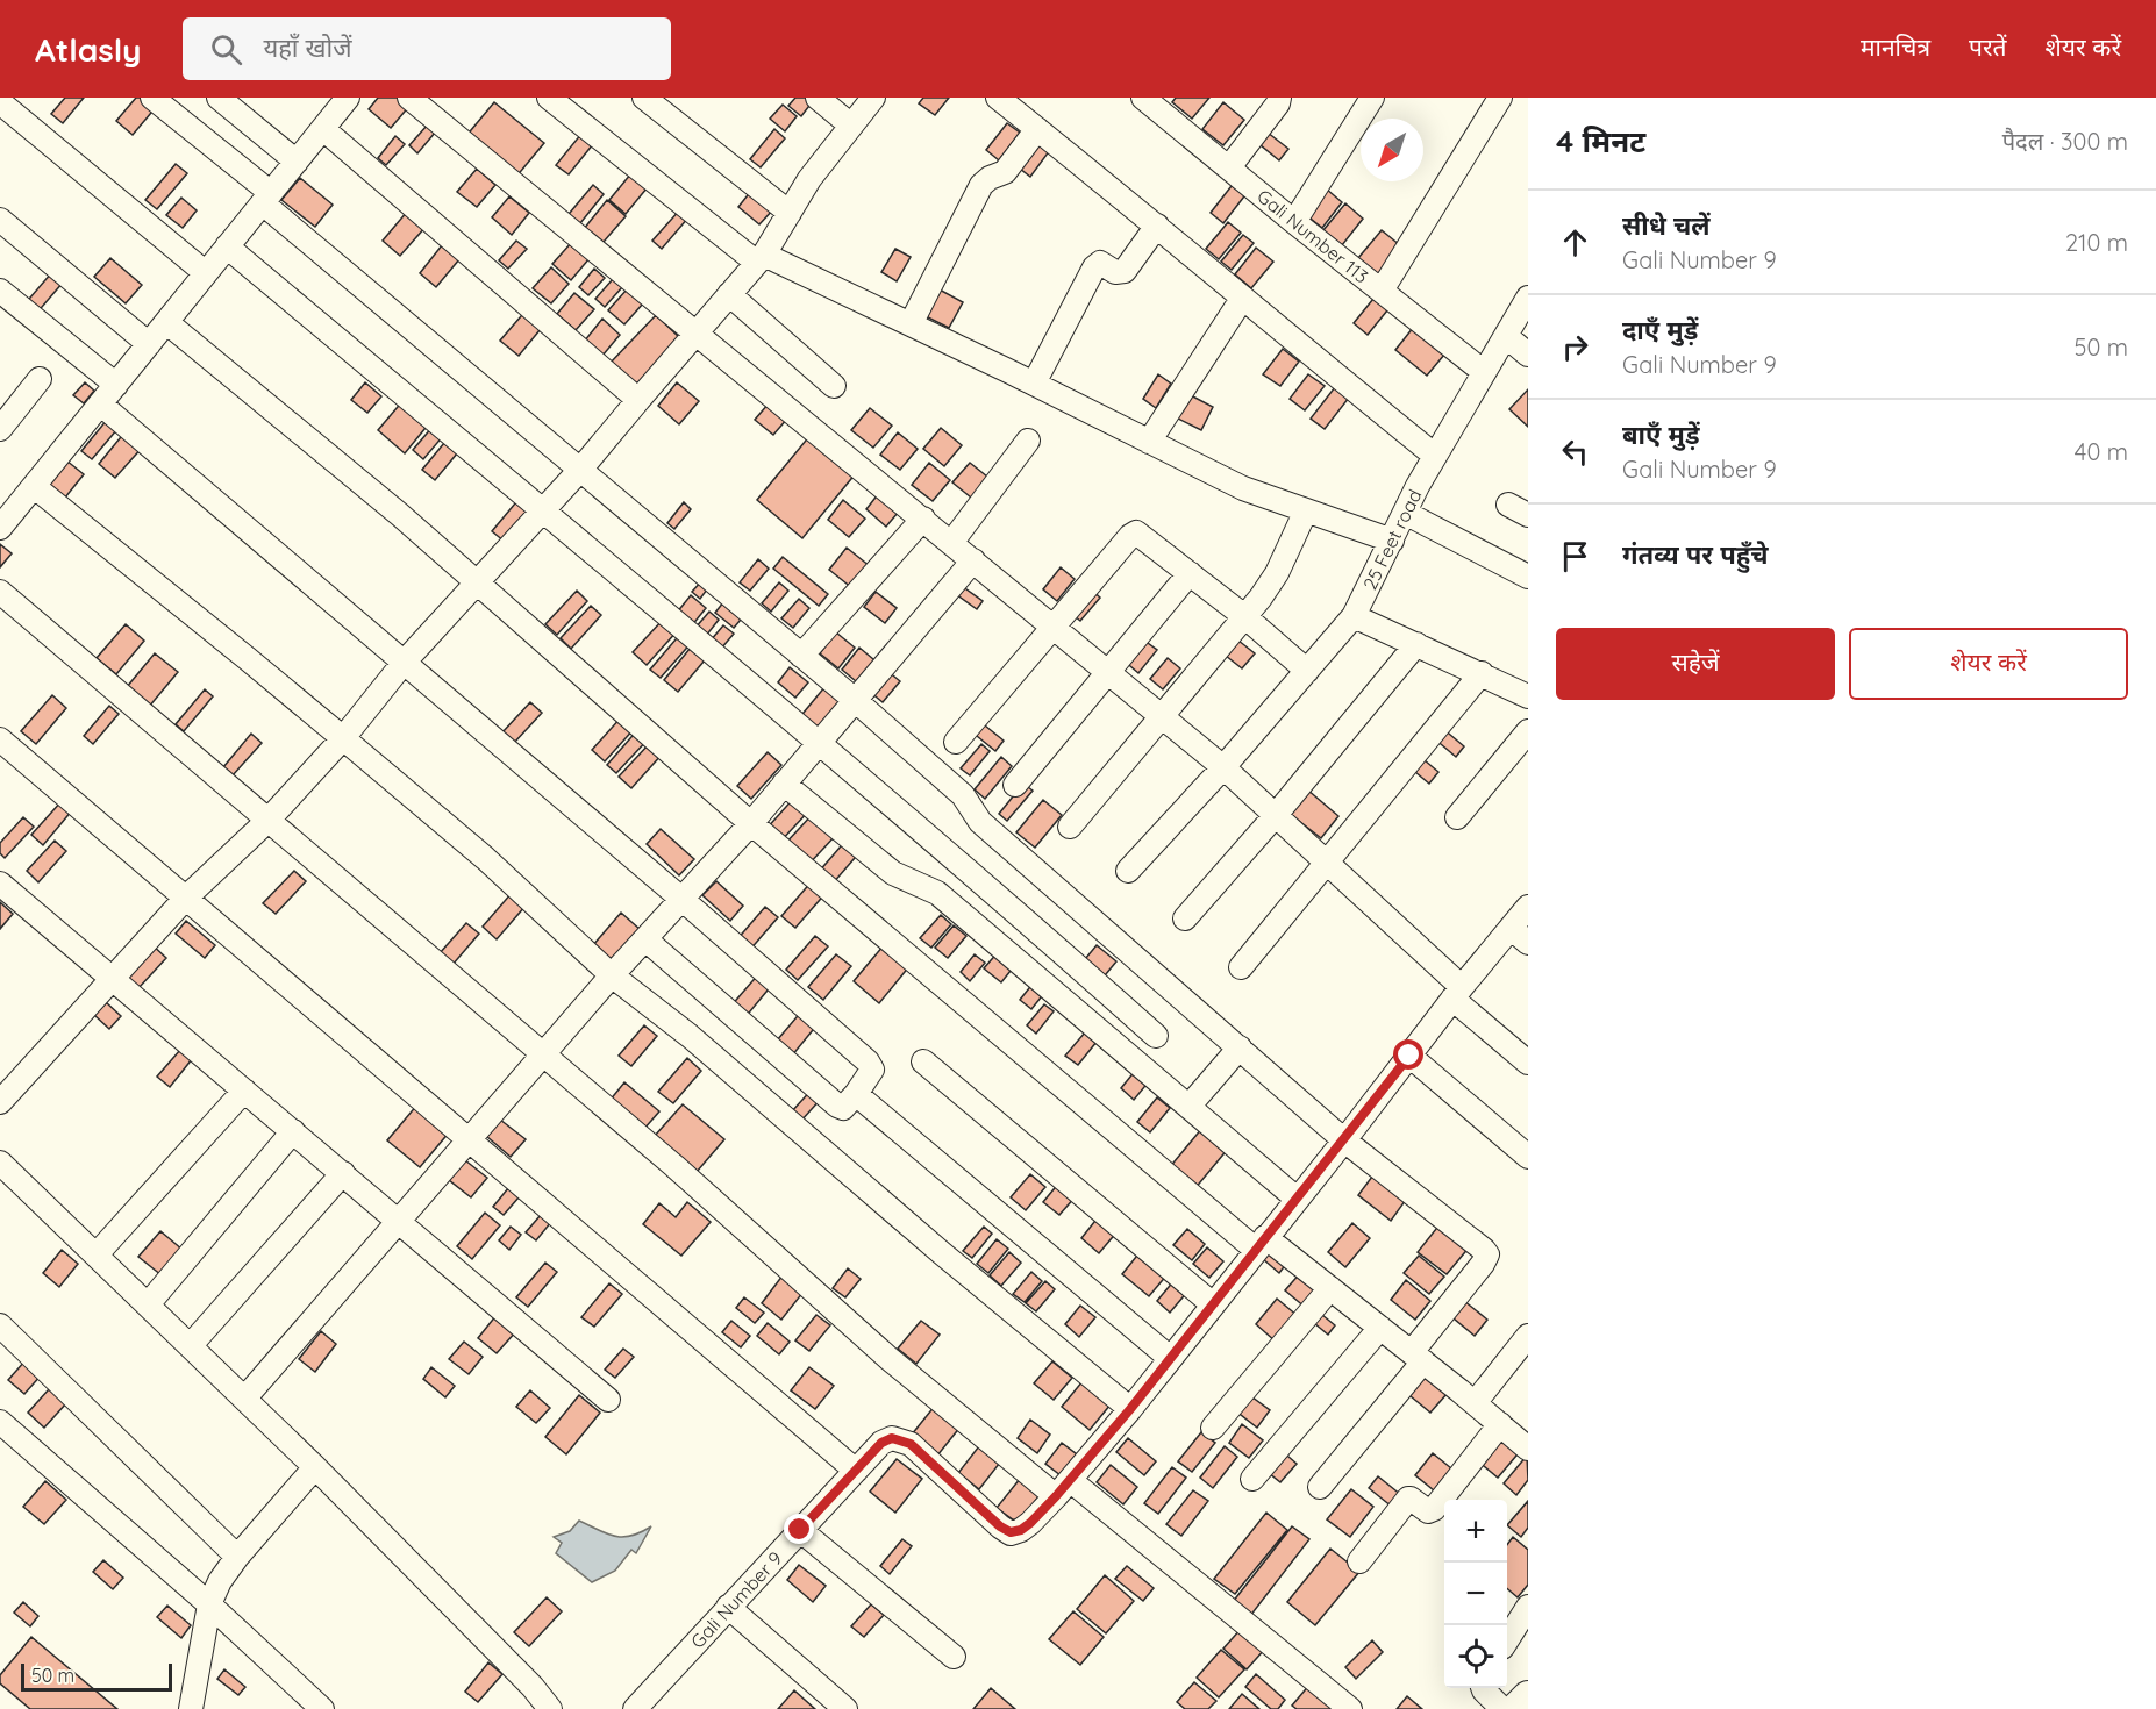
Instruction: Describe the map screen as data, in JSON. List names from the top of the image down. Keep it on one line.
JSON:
{"streets":{"street":["Gali Number 113","25 Feet road","Gali Number 9"]},"crossings":[["Gali Number 113","25 Feet road"]],"scale_bar":"50 m","north":"bottom left","page":{"header":"Atlasly","search":"यहाँ खोजें","nav":["मानचित्र","परतें","शेयर करें"],"heading":["4 मिनट","पैदल · 300 m"],"list":[["सीधे चलें","Gali Number 9","210 m"],["दाएँ मुड़ें","Gali Number 9","50 m"],["बाएँ मुड़ें","Gali Number 9","40 m"],"गंतव्य पर पहुँचे"],"buttons":["सहेजें","शेयर करें"],"map_buttons":["+","−"],"scale":"50 m"}}
